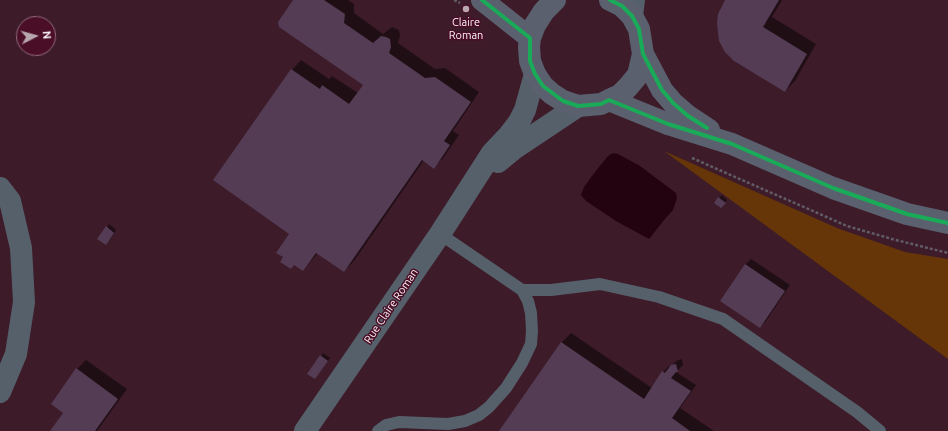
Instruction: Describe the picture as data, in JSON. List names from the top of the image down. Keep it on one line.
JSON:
{"streets":{"street":["Rue Claire Roman"]},"places":["Claire Roman"],"north":"right"}
